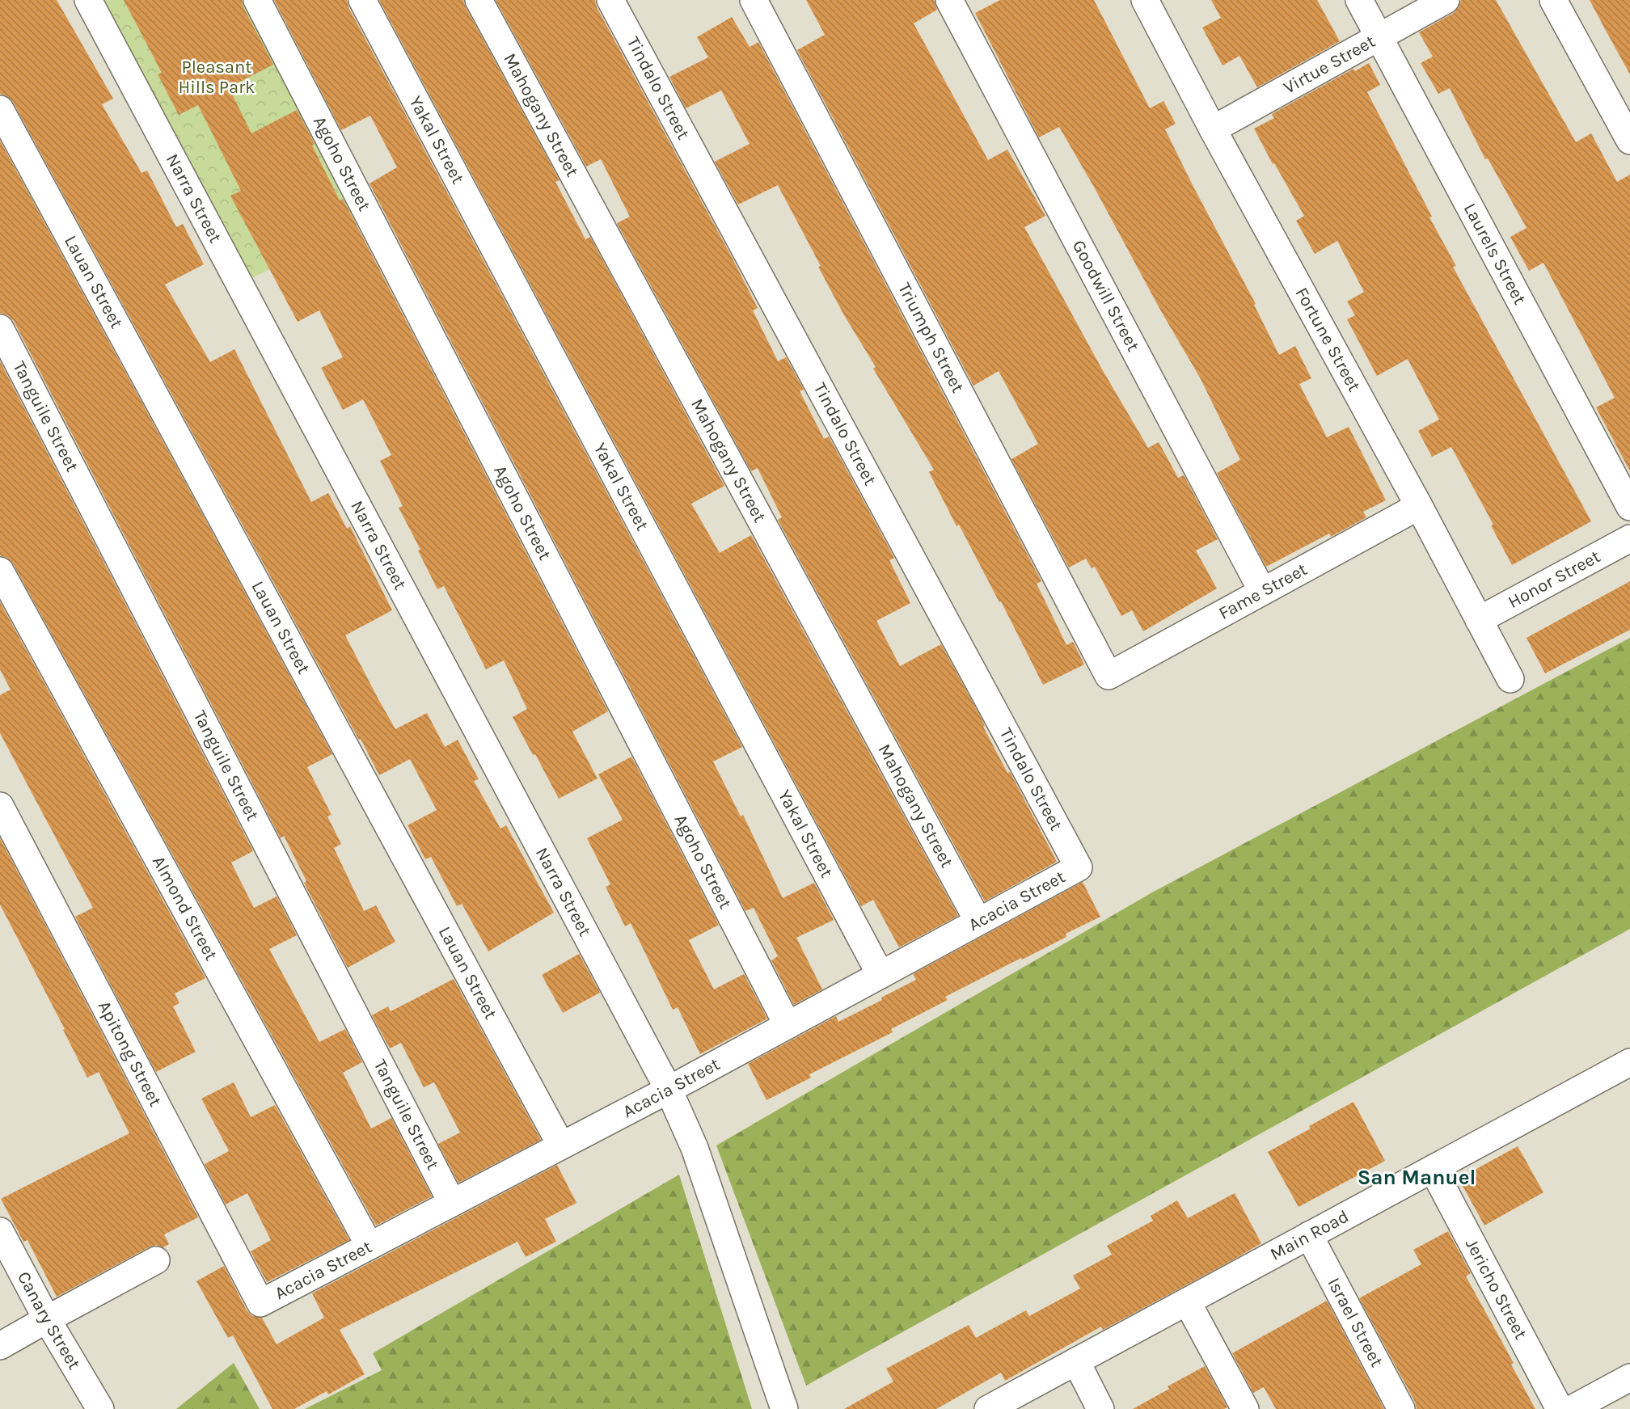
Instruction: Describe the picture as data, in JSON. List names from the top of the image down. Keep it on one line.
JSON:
{"streets":{"street":["Virtue Street","Tindalo Street","Mahogany Street","Yakal Street","Agoho Street","Narra Street","Laurels Street","Lauan Street","Goodwill Street","Triumph Street","Fortune Street","Tanguile Street","Honor Street","Fame Street","Acacia Street","Almond Street","Apitong Street","Main Road","Jericho Street","Canary Street","Israel Street"]},"crossings":[["Virtue Street","Laurels Street"],["Virtue Street","Fortune Street"],["Tindalo Street","Acacia Street"],["Mahogany Street","Acacia Street"],["Yakal Street","Acacia Street"],["Agoho Street","Acacia Street"],["Narra Street","Acacia Street"],["Lauan Street","Acacia Street"],["Goodwill Street","Fame Street"],["Triumph Street","Fame Street"],["Fortune Street","Honor Street"],["Fortune Street","Fame Street"],["Tanguile Street","Acacia Street"],["Acacia Street","Almond Street"],["Acacia Street","Apitong Street"],["Main Road","Jericho Street"],["Main Road","Israel Street"]],"districts":["San Manuel"],"parks":["Pleasant Hills Park"]}
